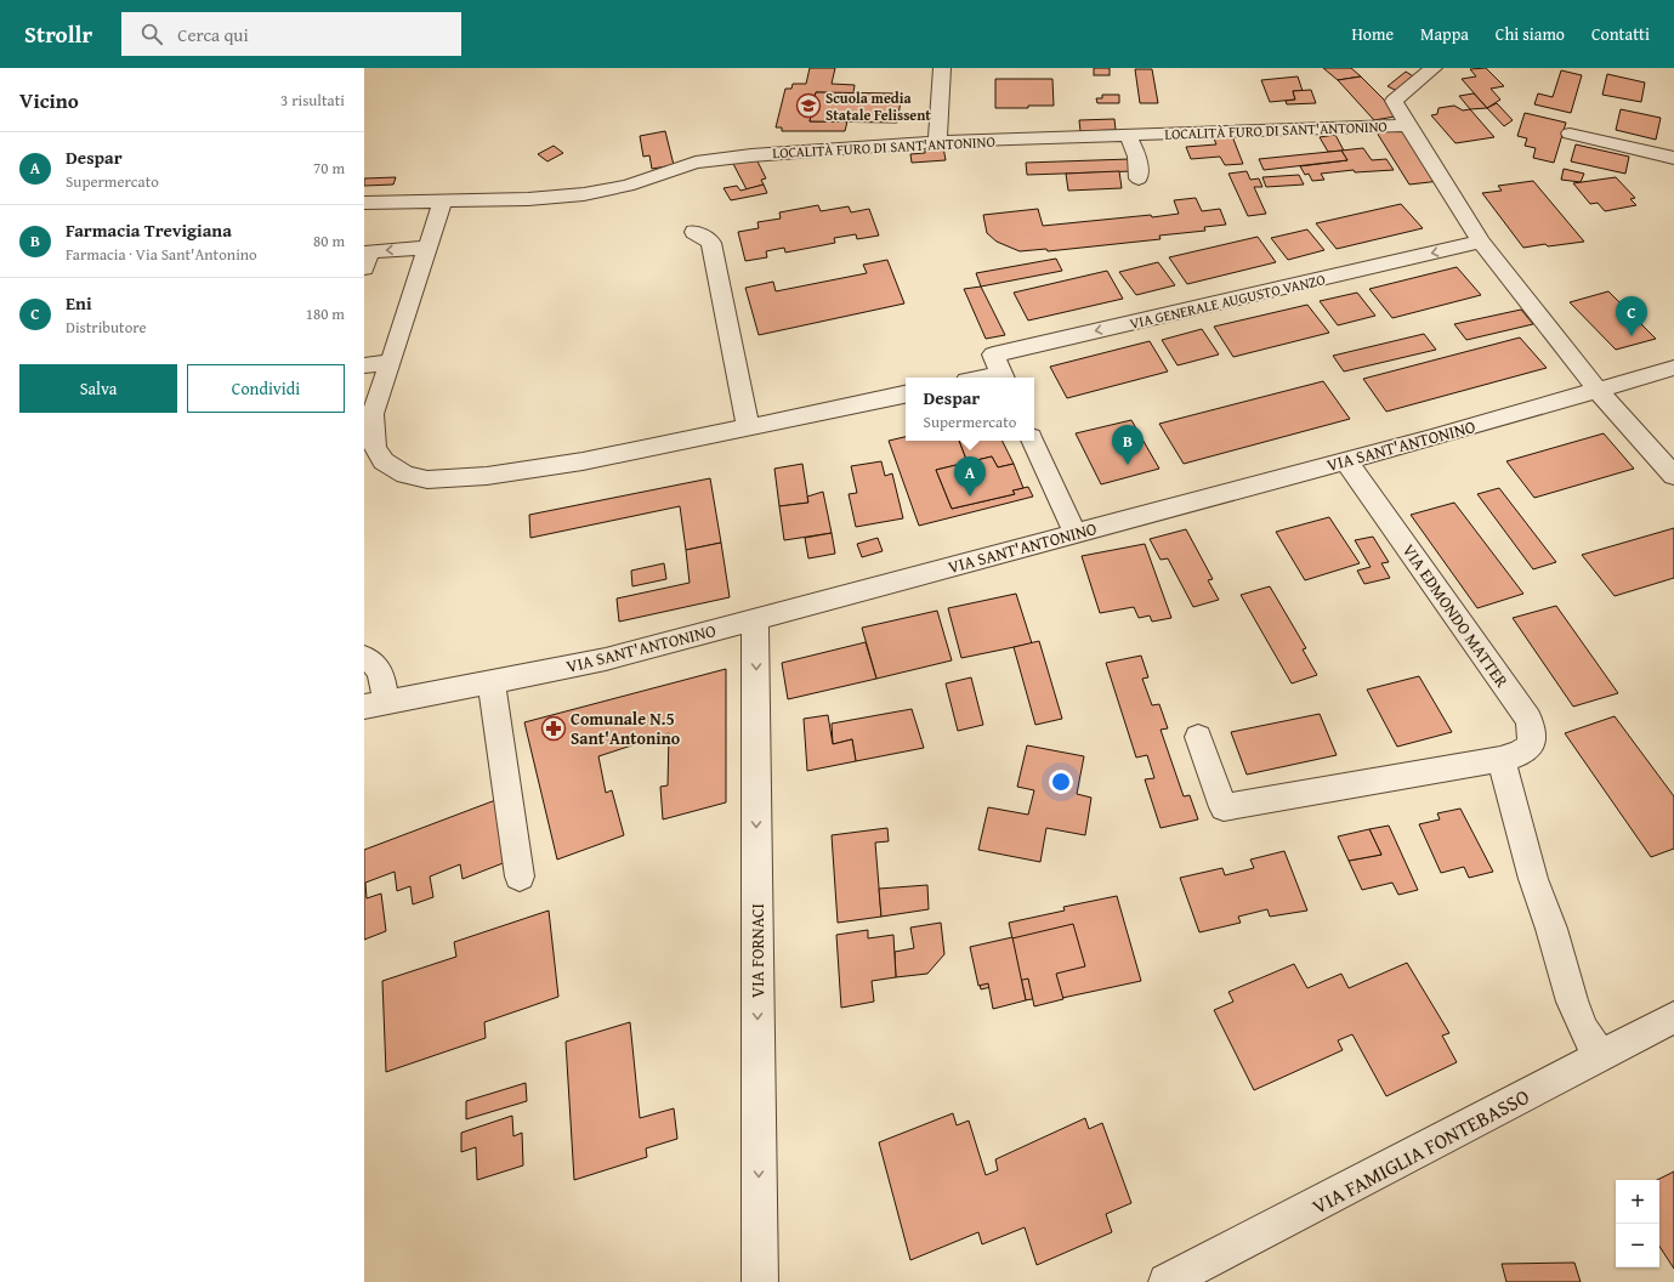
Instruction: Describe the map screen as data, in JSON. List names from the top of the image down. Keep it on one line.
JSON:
{"streets":{"street":["LOCALITÀ FURO DI SANT'ANTONINO","VIA GENERALE AUGUSTO VANZO","VIA SANT'ANTONINO","VIA EDMONDO MATTER","VIA FORNACI","VIA FAMIGLIA FONTEBASSO"]},"crossings":[["LOCALITÀ FURO DI SANT'ANTONINO","VIA GENERALE AUGUSTO VANZO"],["LOCALITÀ FURO DI SANT'ANTONINO","VIA SANT'ANTONINO"],["VIA SANT'ANTONINO","VIA EDMONDO MATTER"],["VIA SANT'ANTONINO","VIA FORNACI"]],"one_way":["VIA GENERALE AUGUSTO VANZO","VIA FORNACI"],"places":{"school or university":["Scuola media Statale Felissent"],"pharmacy":["Comunale N.5 Sant'Antonino"]},"page":{"header":"Strollr","search":"Cerca qui","nav":["Home","Mappa","Chi siamo","Contatti"],"heading":["Vicino","3 risultati"],"list":[{"mark":"A","name":"Despar","note":"Supermercato","value":"70 m"},{"mark":"B","name":"Farmacia Trevigiana","note":"Farmacia · Via Sant'Antonino","value":"80 m"},{"mark":"C","name":"Eni","note":"Distributore","value":"180 m"}],"pins":["C","B","A"],"buttons":["Salva","Condividi"],"popup":["Despar","Supermercato"],"map_buttons":["+","−"]}}
